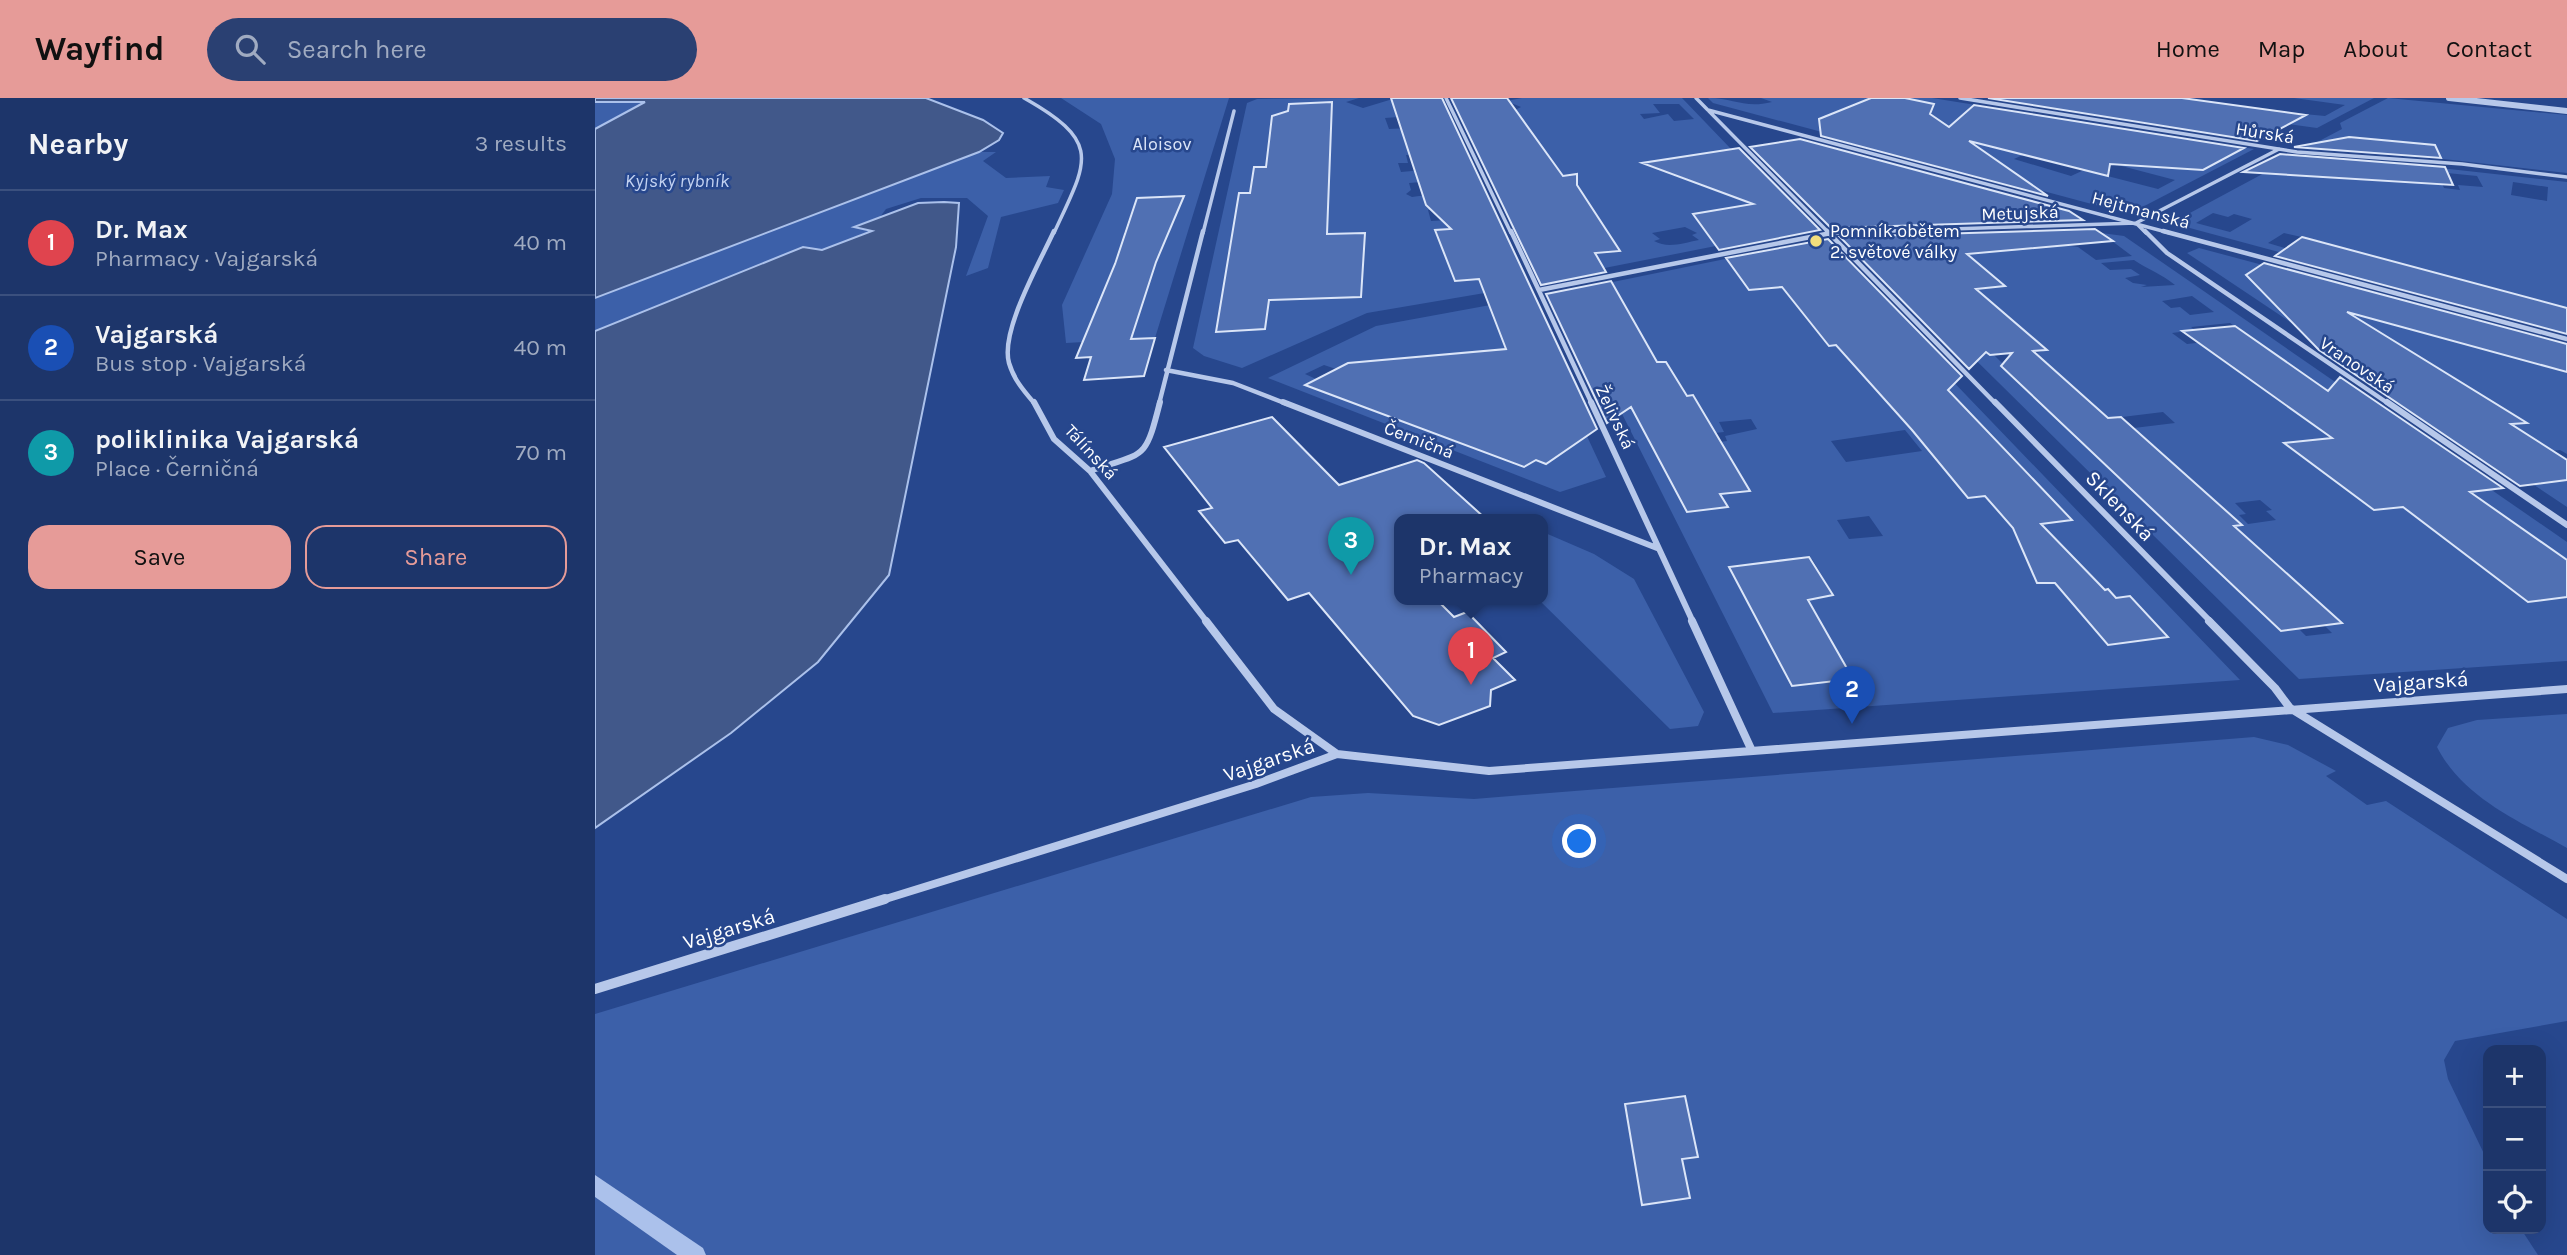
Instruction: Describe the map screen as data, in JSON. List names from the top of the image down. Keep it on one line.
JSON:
{"streets":{"street":["Hůrská","Hejtmanská","Metujská","Vranovská","Želivská","Černičná","Tálínská","Sklenská","Vajgarská"]},"crossings":[["Hůrská","Metujská"],["Hejtmanská","Metujská"],["Hejtmanská","Vranovská"],["Hejtmanská","Sklenská"],["Metujská","Vranovská"],["Metujská","Želivská"],["Metujská","Sklenská"],["Želivská","Černičná"],["Želivská","Vajgarská"],["Tálínská","Vajgarská"],["Sklenská","Vajgarská"]],"water":["Kyjský rybník"],"parks":["Aloisov"],"places":["Pomník obětem 2. světové války"],"page":{"header":"Wayfind","search":"Search here","nav":["Home","Map","About","Contact"],"heading":["Nearby","3 results"],"list":[{"mark":"1","name":"Dr. Max","note":"Pharmacy · Vajgarská","value":"40 m"},{"mark":"2","name":"Vajgarská","note":"Bus stop · Vajgarská","value":"40 m"},{"mark":"3","name":"poliklinika Vajgarská","note":"Place · Černičná","value":"70 m"}],"buttons":["Save","Share"],"popup":["Dr. Max","Pharmacy"],"pins":["3","1","2"],"map_buttons":["+","−"]}}
